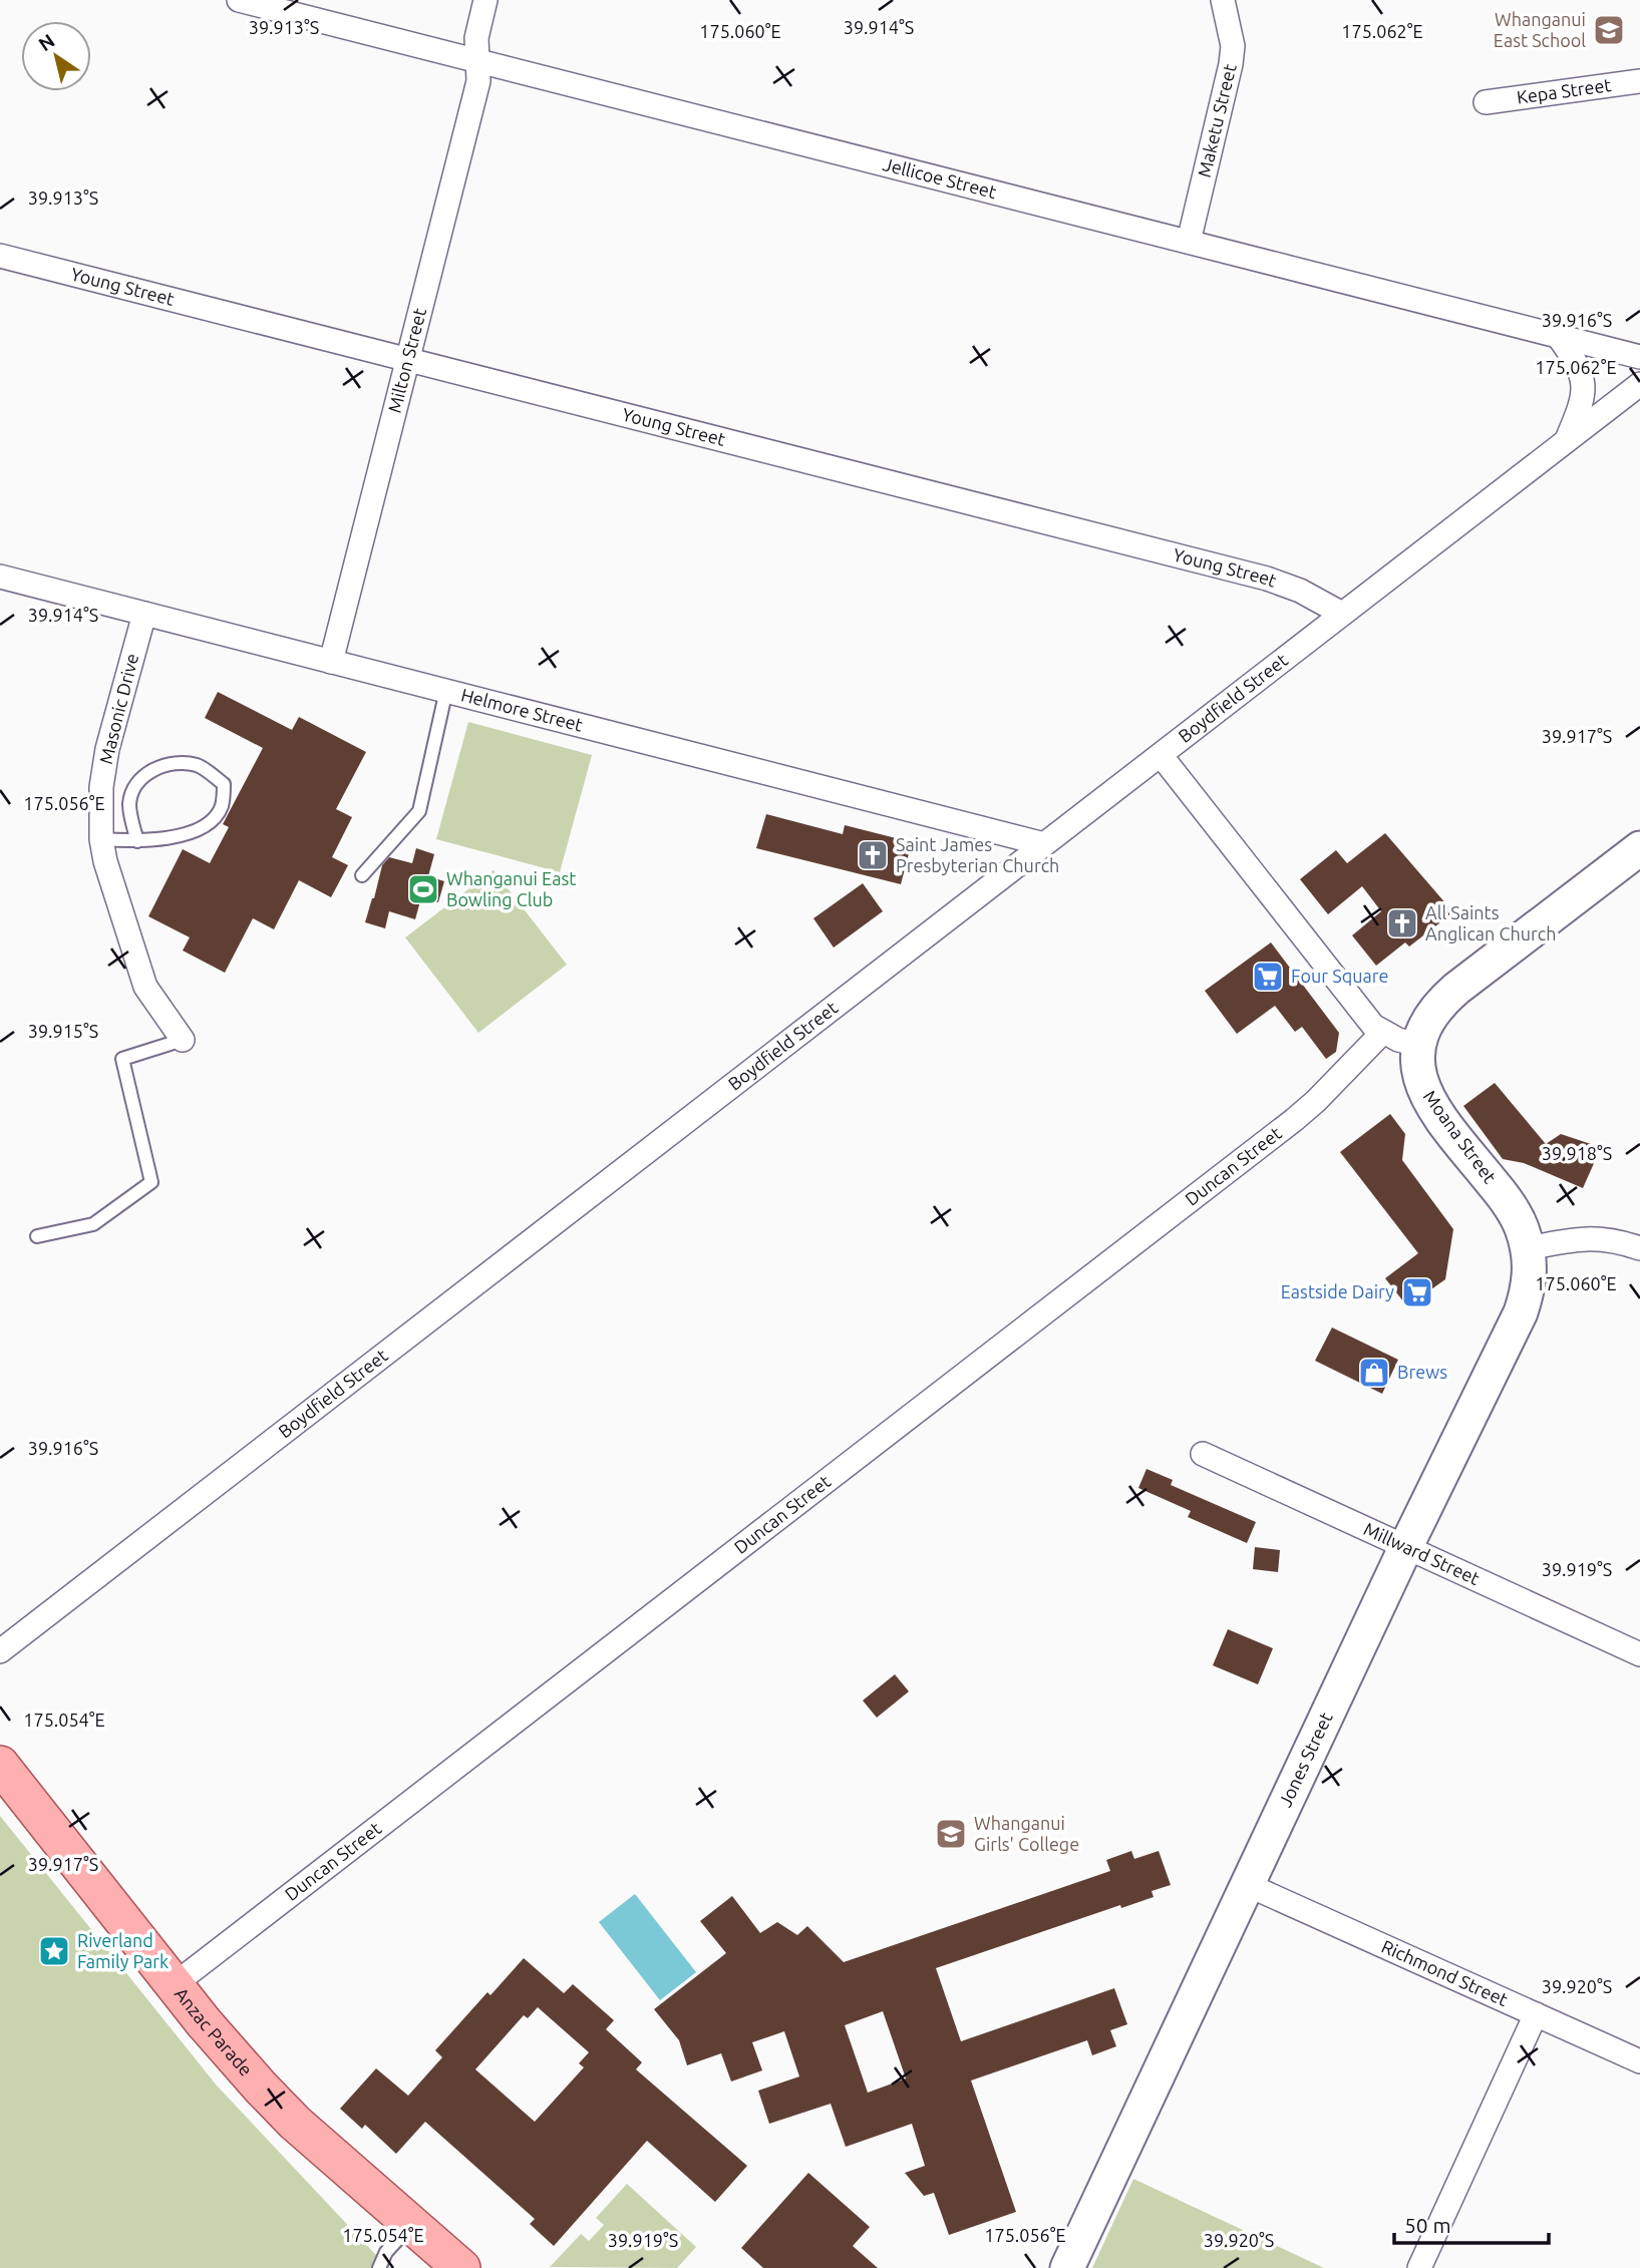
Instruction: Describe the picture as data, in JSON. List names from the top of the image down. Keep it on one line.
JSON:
{"streets":{"main road":["Moana Street","Jones Street","Anzac Parade"],"street":["Kepa Street","Maketu Street","Jellicoe Street","Young Street","Milton Street","Boydfield Street","Masonic Drive","Helmore Street","Duncan Street","Millward Street","Richmond Street"]},"crossings":[["Maketu Street","Jellicoe Street"],["Jellicoe Street","Milton Street"],["Young Street","Milton Street"],["Young Street","Boydfield Street"],["Milton Street","Helmore Street"],["Boydfield Street","Helmore Street"],["Masonic Drive","Helmore Street"],["Moana Street","Jones Street"],["Duncan Street","Anzac Parade"],["Millward Street","Jones Street"],["Jones Street","Richmond Street"]],"places":{"school or university":["Whanganui East School","Whanganui Girls' College"],"church":["Saint James Presbyterian Church","All Saints Anglican Church"],"sports":["Whanganui East Bowling Club"],"supermarket":["Four Square","Eastside Dairy"],"shop":["Brews"],"place":["Riverland Family Park"]},"scale_bar":"50 m","north":"top left","coordinates":["39.913°S","39.914°S","175.060°E","175.062°E","39.916°S","39.917°S","175.056°E","39.915°S","39.918°S","39.919°S","175.054°E","39.920°S"]}
